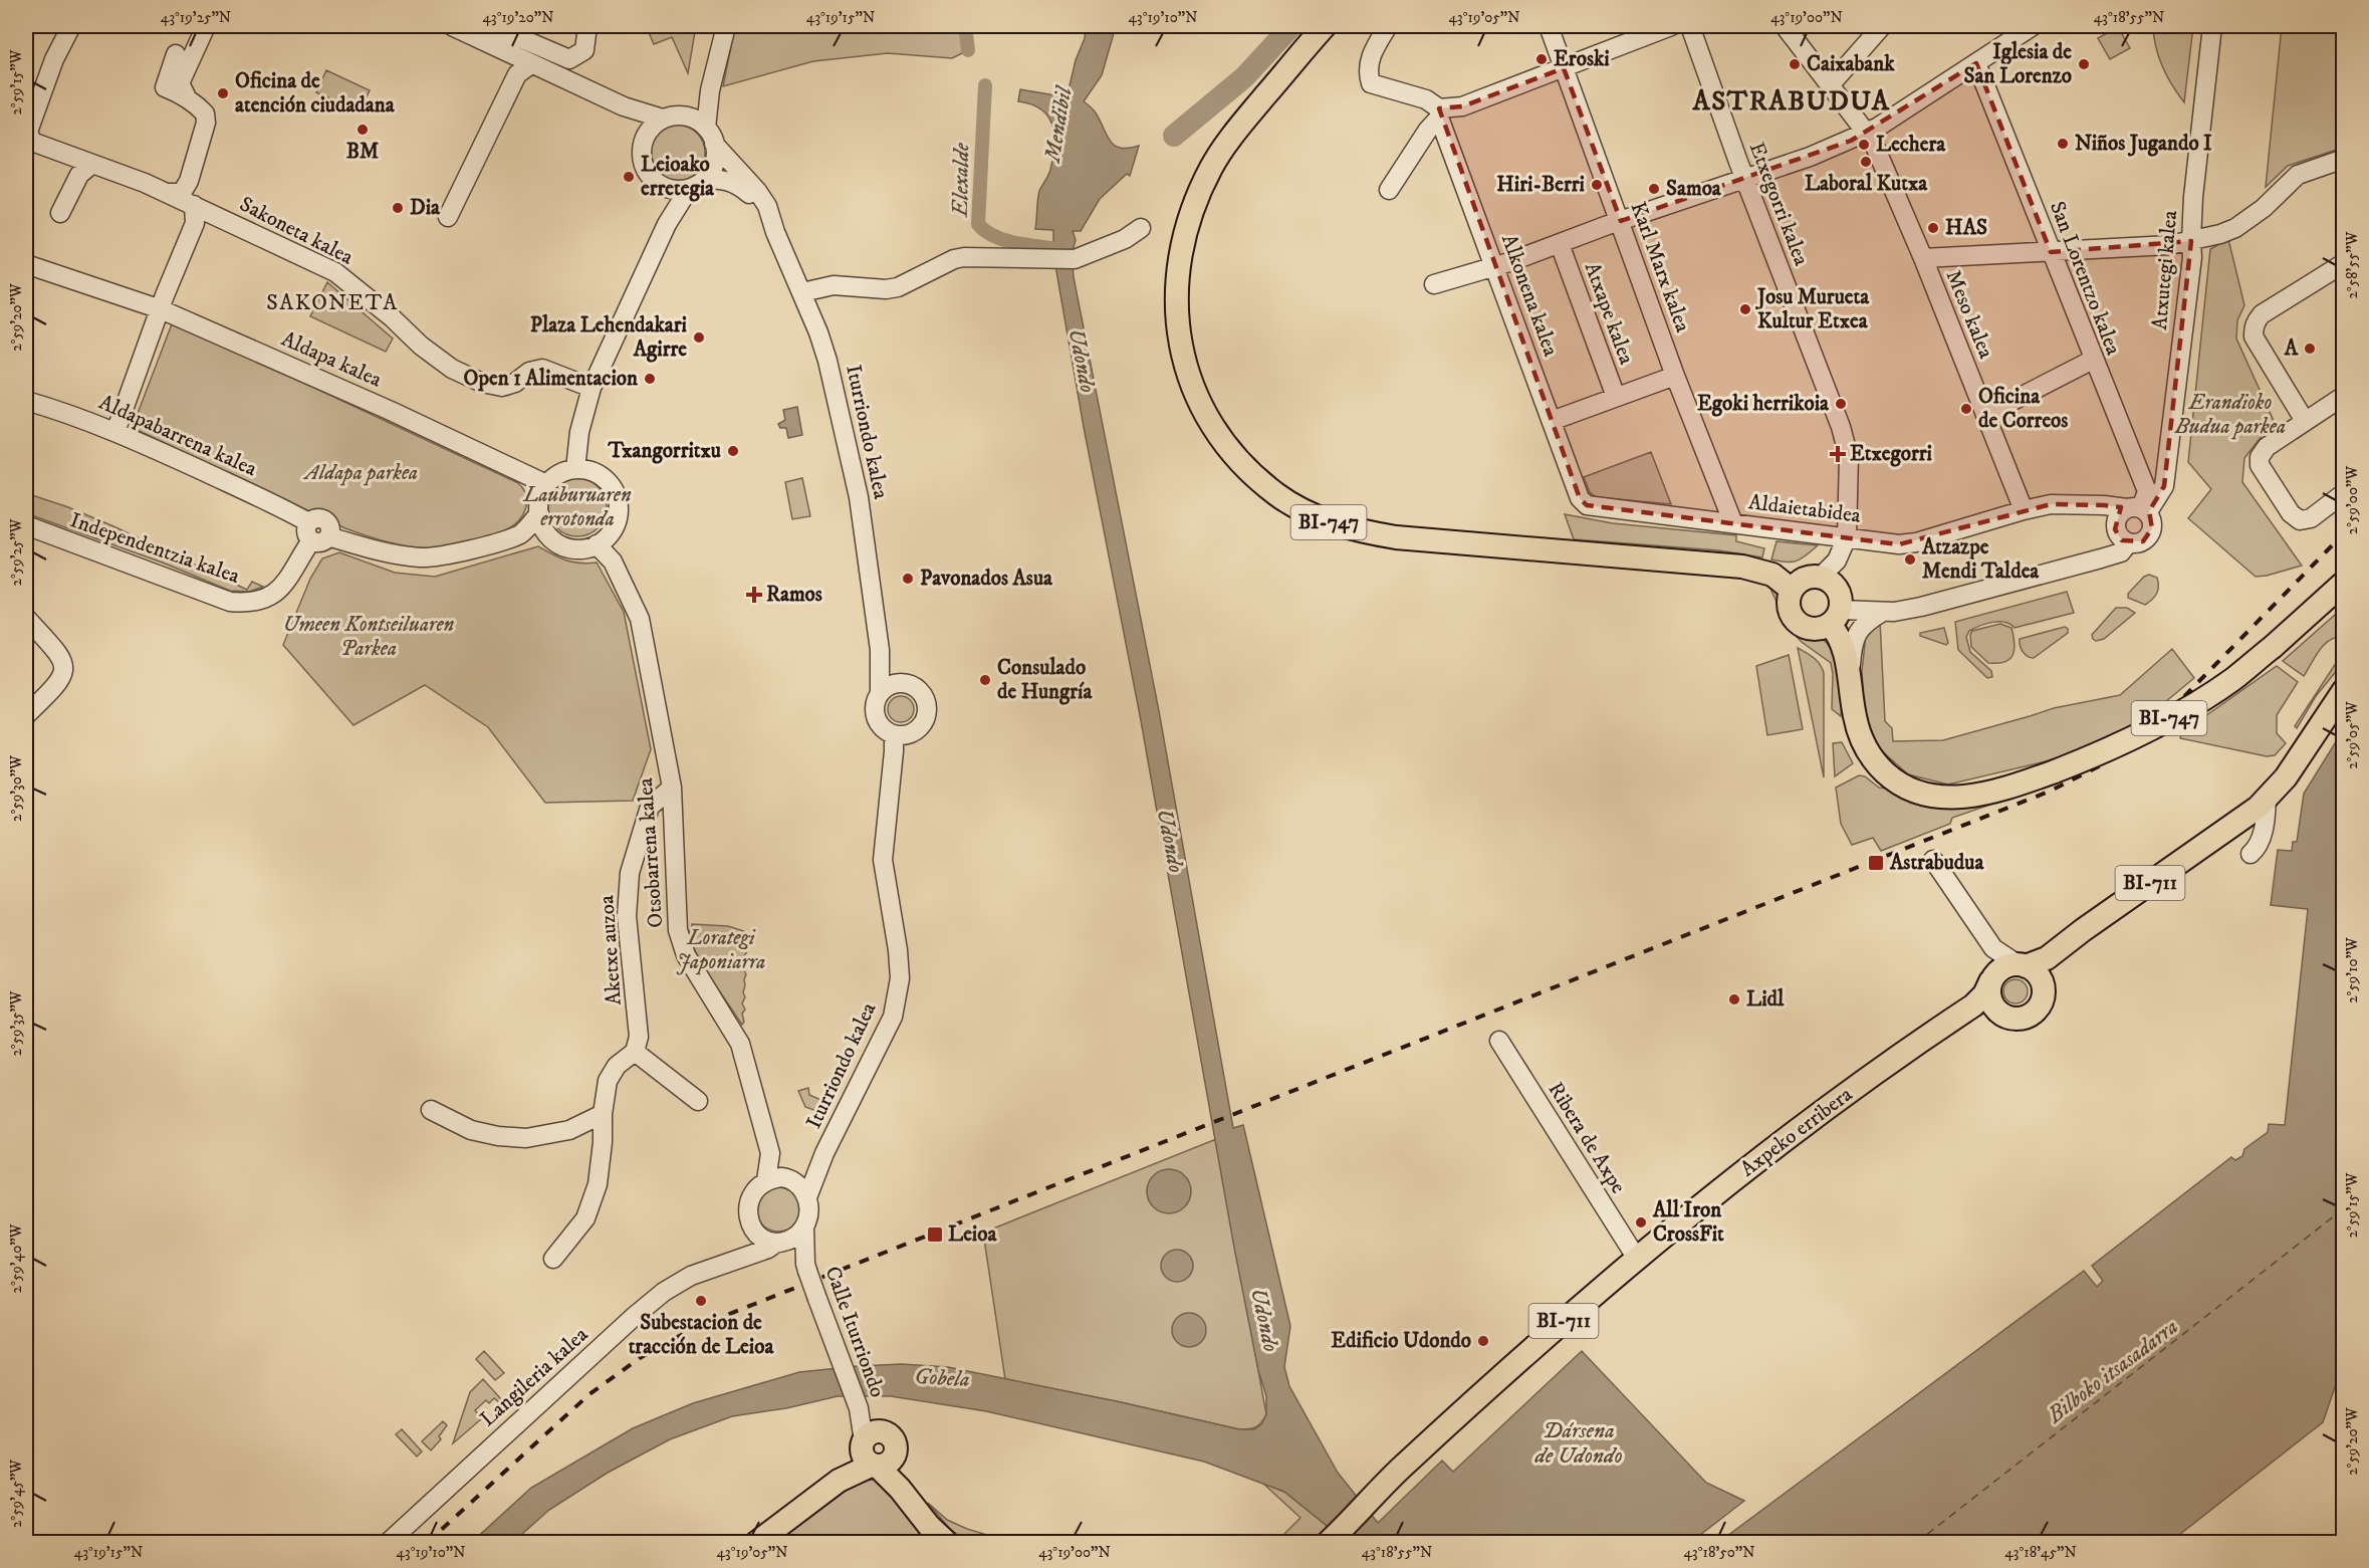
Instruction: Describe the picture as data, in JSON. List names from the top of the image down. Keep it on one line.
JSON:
{"streets":{"main road":["BI-747","BI-711","Axpeko erribera"],"street":["Etxegorri kalea","Sakoneta kalea","Karl Marx kalea","Atxutegi kalea","San Lorentzo kalea","Alkonena kalea","Atxape kalea","Meso kalea","Aldapa kalea","Iturriondo kalea","Aldapabarrena kalea","Aldaietabidea","Independentzia kalea","Otsobarrena kalea","Aketxe auzoa","Ribera de Axpe","Calle Iturriondo","Langileria kalea"]},"crossings":[["Etxegorri kalea","Aldaietabidea"],["Karl Marx kalea","Aldaietabidea"],["Atxutegi kalea","San Lorentzo kalea"],["Alkonena kalea","Aldaietabidea"],["Meso kalea","Aldaietabidea"],["Aldapa kalea","Otsobarrena kalea"],["Iturriondo kalea","Otsobarrena kalea"],["Iturriondo kalea","Calle Iturriondo"],["Iturriondo kalea","Langileria kalea"],["Aldapabarrena kalea","Independentzia kalea"],["Otsobarrena kalea","Aketxe auzoa"],["Otsobarrena kalea","Calle Iturriondo"],["Otsobarrena kalea","Langileria kalea"],["Axpeko erribera","Ribera de Axpe"],["Calle Iturriondo","Langileria kalea"]],"districts":["ASTRABUDUA","SAKONETA"],"water":["Mendibil","Elexalde","Udondo","Bilboko itsasadarra","Gobela","Dársena de Udondo"],"parks":["Erandioko Budua parkea","Aldapa parkea","Lauburuaren errotonda","Umeen Kontseiluaren Parkea","Lorategi Japoniarra"],"places":{"other":["Eroski","Caixabank","Iglesia de San Lorenzo","Oficina de atención ciudadana","BM","Niños Jugando I","Lechera","Laboral Kutxa","Leioako erretegia","Hiri-Berri","Samoa","Dia","HAS","Josu Murueta Kultur Etxea","Plaza Lehendakari Agirre","A","Open 1 Alimentacion","Egoki herrikoia","Oficina de Correos","Txangorritxu","Atzazpe Mendi Taldea","Pavonados Asua","Consulado de Hungría","Lidl","All Iron CrossFit","Subestacion de tracción de Leioa","Edificio Udondo"],"health":["Etxegorri","Ramos"],"transit":["Astrabudua","Leioa"]},"coordinates":["43°19'25\"N","43°19'20\"N","43°19'15\"N","43°19'10\"N","43°19'05\"N","43°19'00\"N","43°18'55\"N","2°59'15\"W","2°58'55\"W","2°59'20\"W","2°59'00\"W","2°59'25\"W","2°59'05\"W","2°59'30\"W","2°59'10\"W","2°59'35\"W","2°59'40\"W","2°59'45\"W","43°18'50\"N","43°18'45\"N"]}
